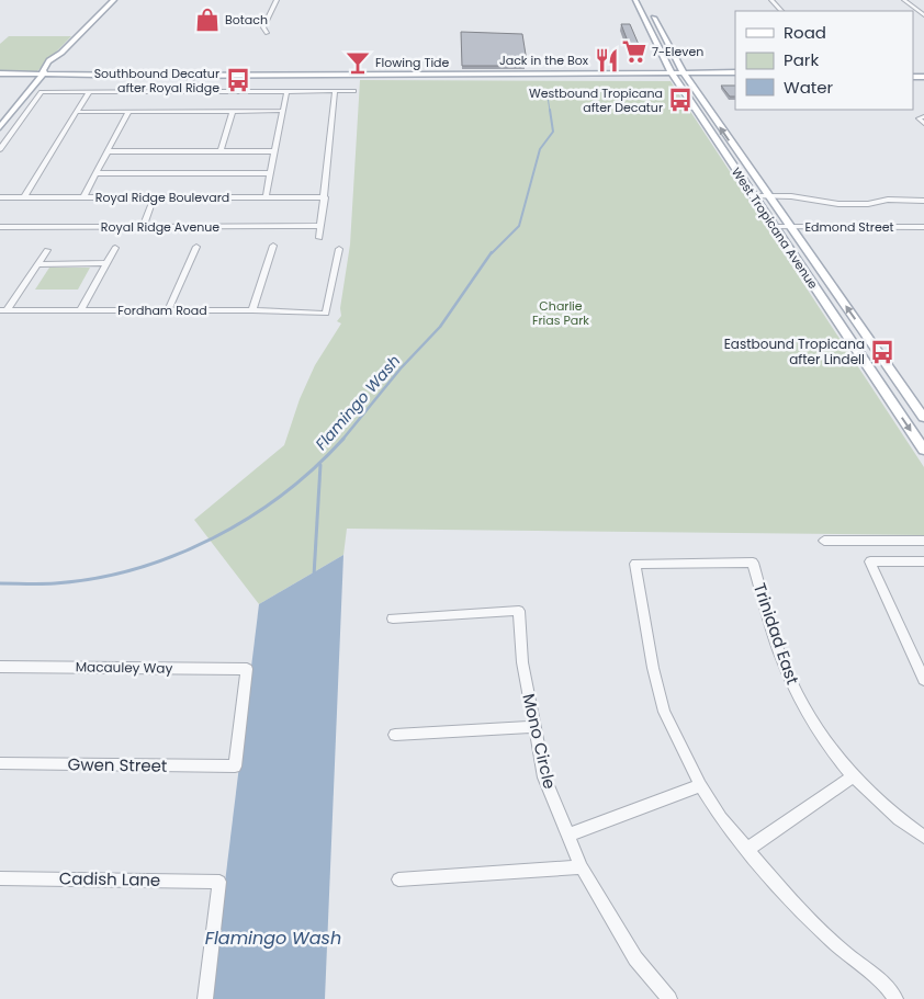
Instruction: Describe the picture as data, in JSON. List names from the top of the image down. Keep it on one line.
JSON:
{"streets":{"main road":["West Tropicana Avenue"],"street":["Royal Ridge Boulevard","Royal Ridge Avenue","Edmond Street","Fordham Road","Trinidad East","Macauley Way","Mono Circle","Gwen Street","Cadish Lane"]},"crossings":[["Edmond Street","West Tropicana Avenue"],["Macauley Way","Gwen Street"]],"water":["Flamingo Wash"],"parks":["Charlie Frias Park"],"places":{"shop":["Botach"],"supermarket":["7-Eleven"],"restaurant":["Jack in the Box"],"bar":["Flowing Tide"],"bus stop":["Southbound Decatur after Royal Ridge","Westbound Tropicana after Decatur","Eastbound Tropicana after Lindell"]},"legend":["Road","Park","Water"]}
